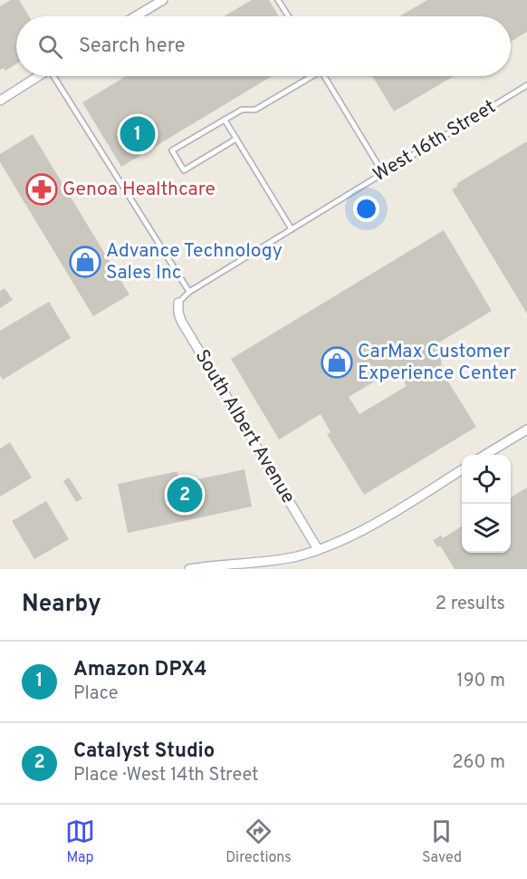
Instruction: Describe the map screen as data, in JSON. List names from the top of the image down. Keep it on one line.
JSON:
{"streets":{"street":["South Albert Avenue"],"lane":["West 16th Street"]},"crossings":[["West 16th Street","South Albert Avenue"]],"places":{"pharmacy":["Genoa Healthcare"],"shop":["Advance Technology Sales Inc","CarMax Customer Experience Center"]},"page":{"search":"Search here","pins":["1","2"],"heading":["Nearby","2 results"],"list":[{"mark":"1","name":"Amazon DPX4","note":"Place","value":"190 m"},{"mark":"2","name":"Catalyst Studio","note":"Place · West 14th Street","value":"260 m"}],"nav":["Map","Directions","Saved"]}}
